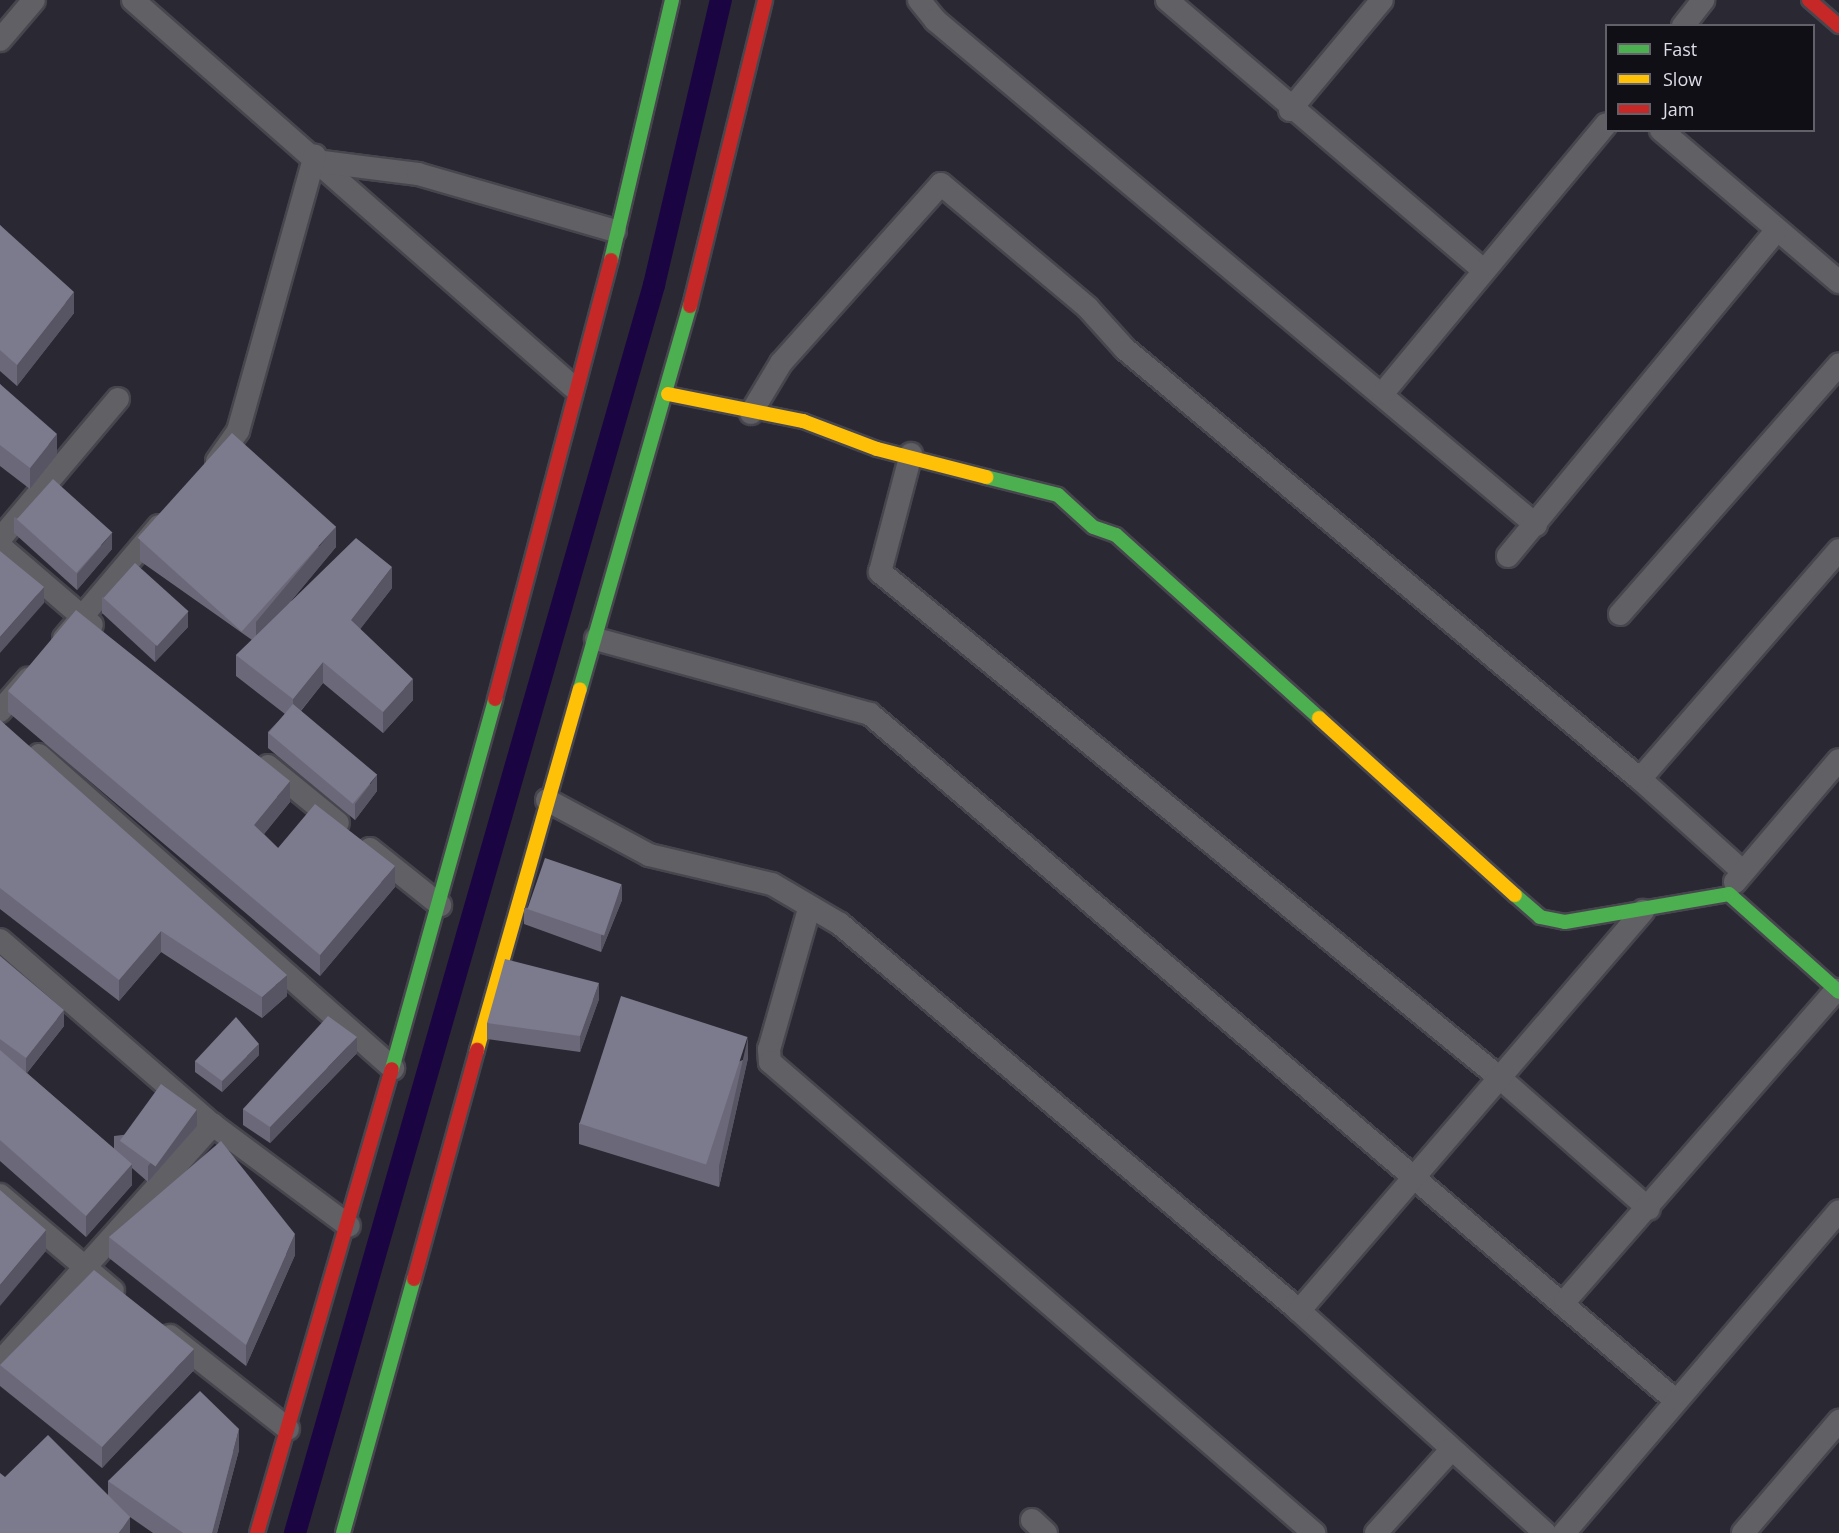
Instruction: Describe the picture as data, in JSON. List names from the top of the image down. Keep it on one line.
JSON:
{"legend":["Fast","Slow","Jam"]}
